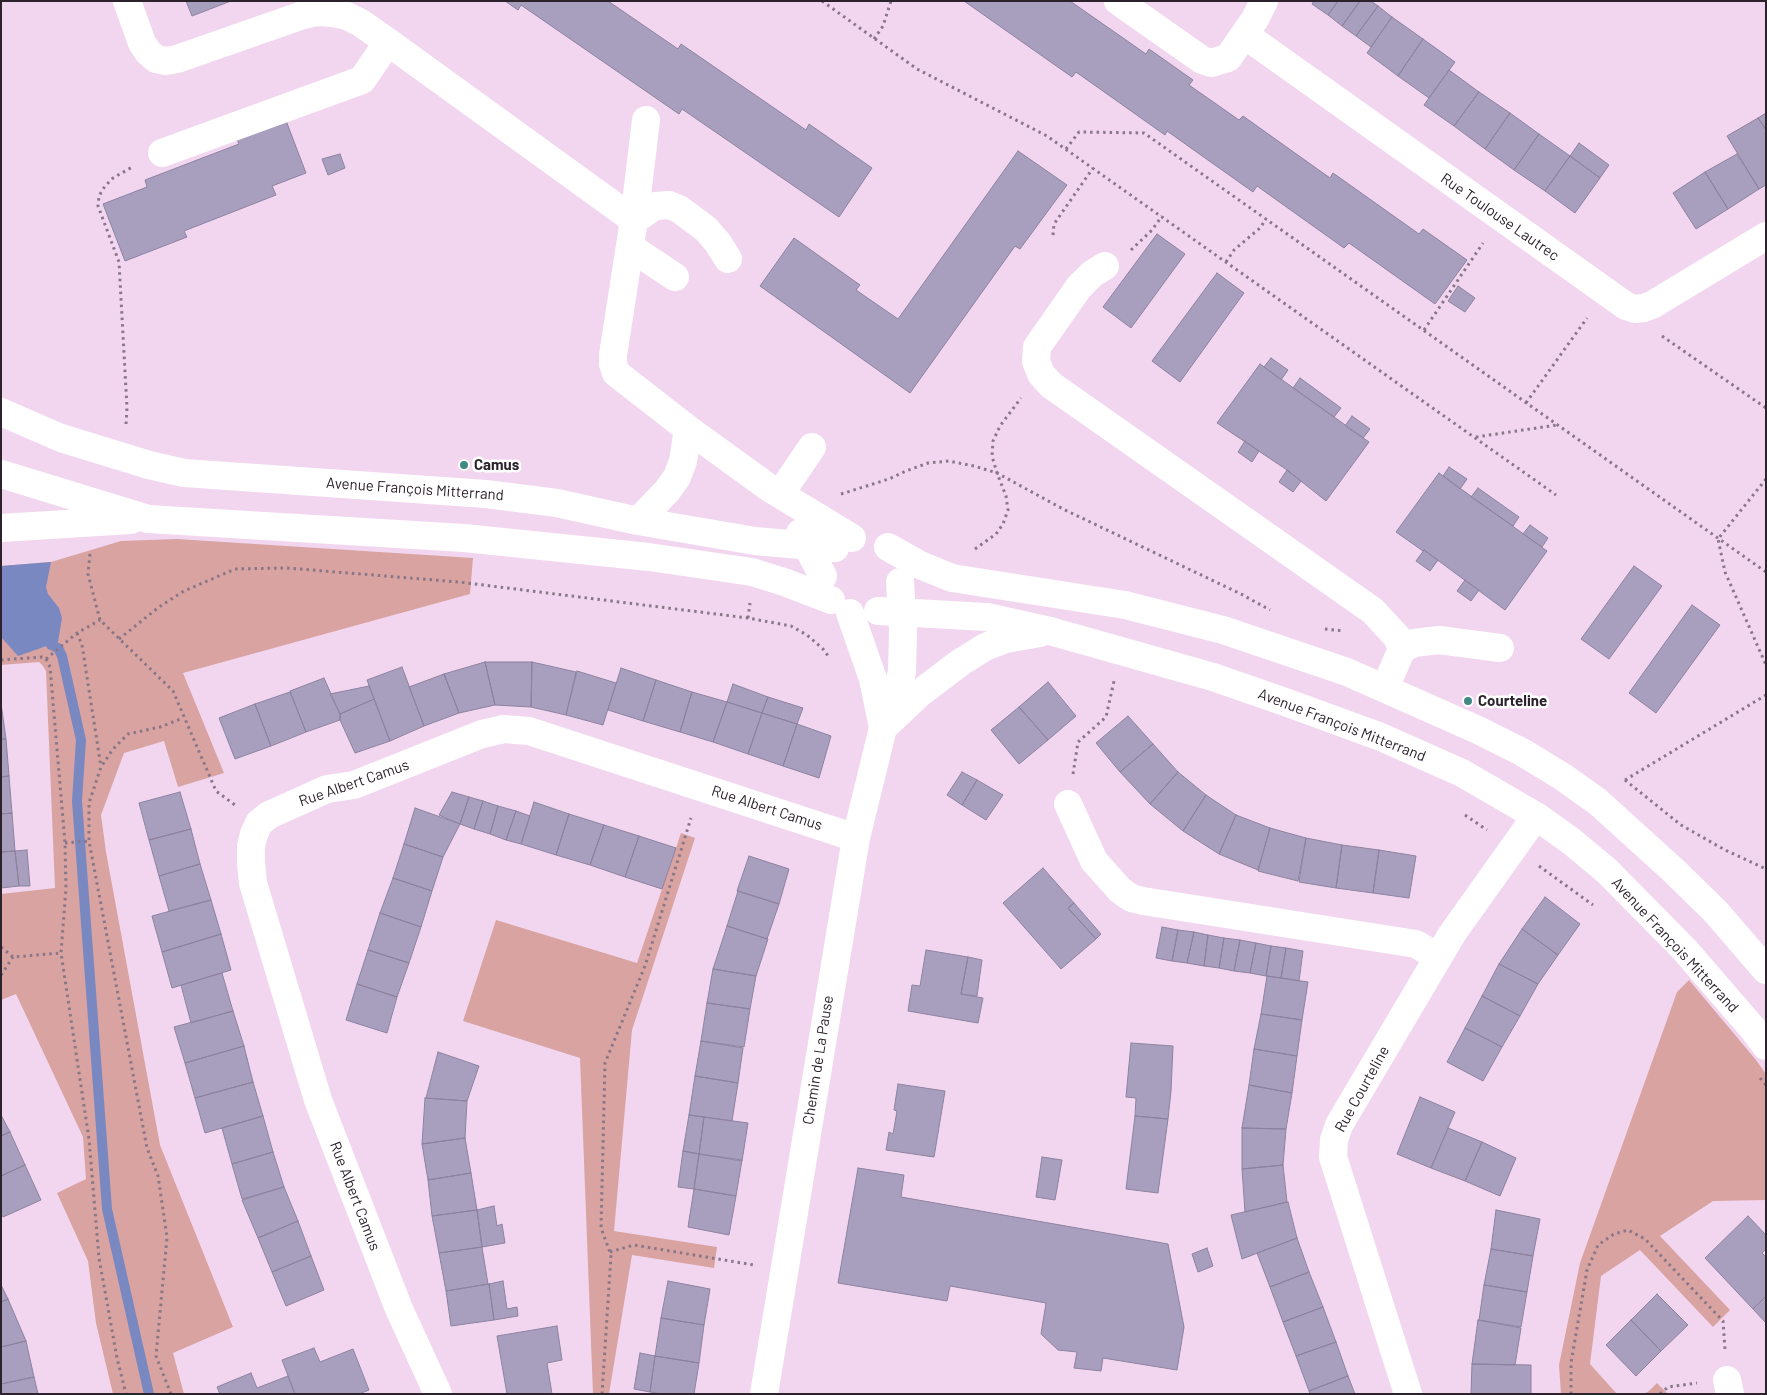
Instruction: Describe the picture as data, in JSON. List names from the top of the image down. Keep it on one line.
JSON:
{"streets":{"street":["Rue Toulouse Lautrec","Avenue François Mitterrand","Rue Albert Camus","Chemin de La Pause","Rue Courteline"]},"crossings":[["Avenue François Mitterrand","Chemin de La Pause"],["Avenue François Mitterrand","Rue Courteline"],["Rue Albert Camus","Chemin de La Pause"]],"places":["Camus","Courteline"]}
